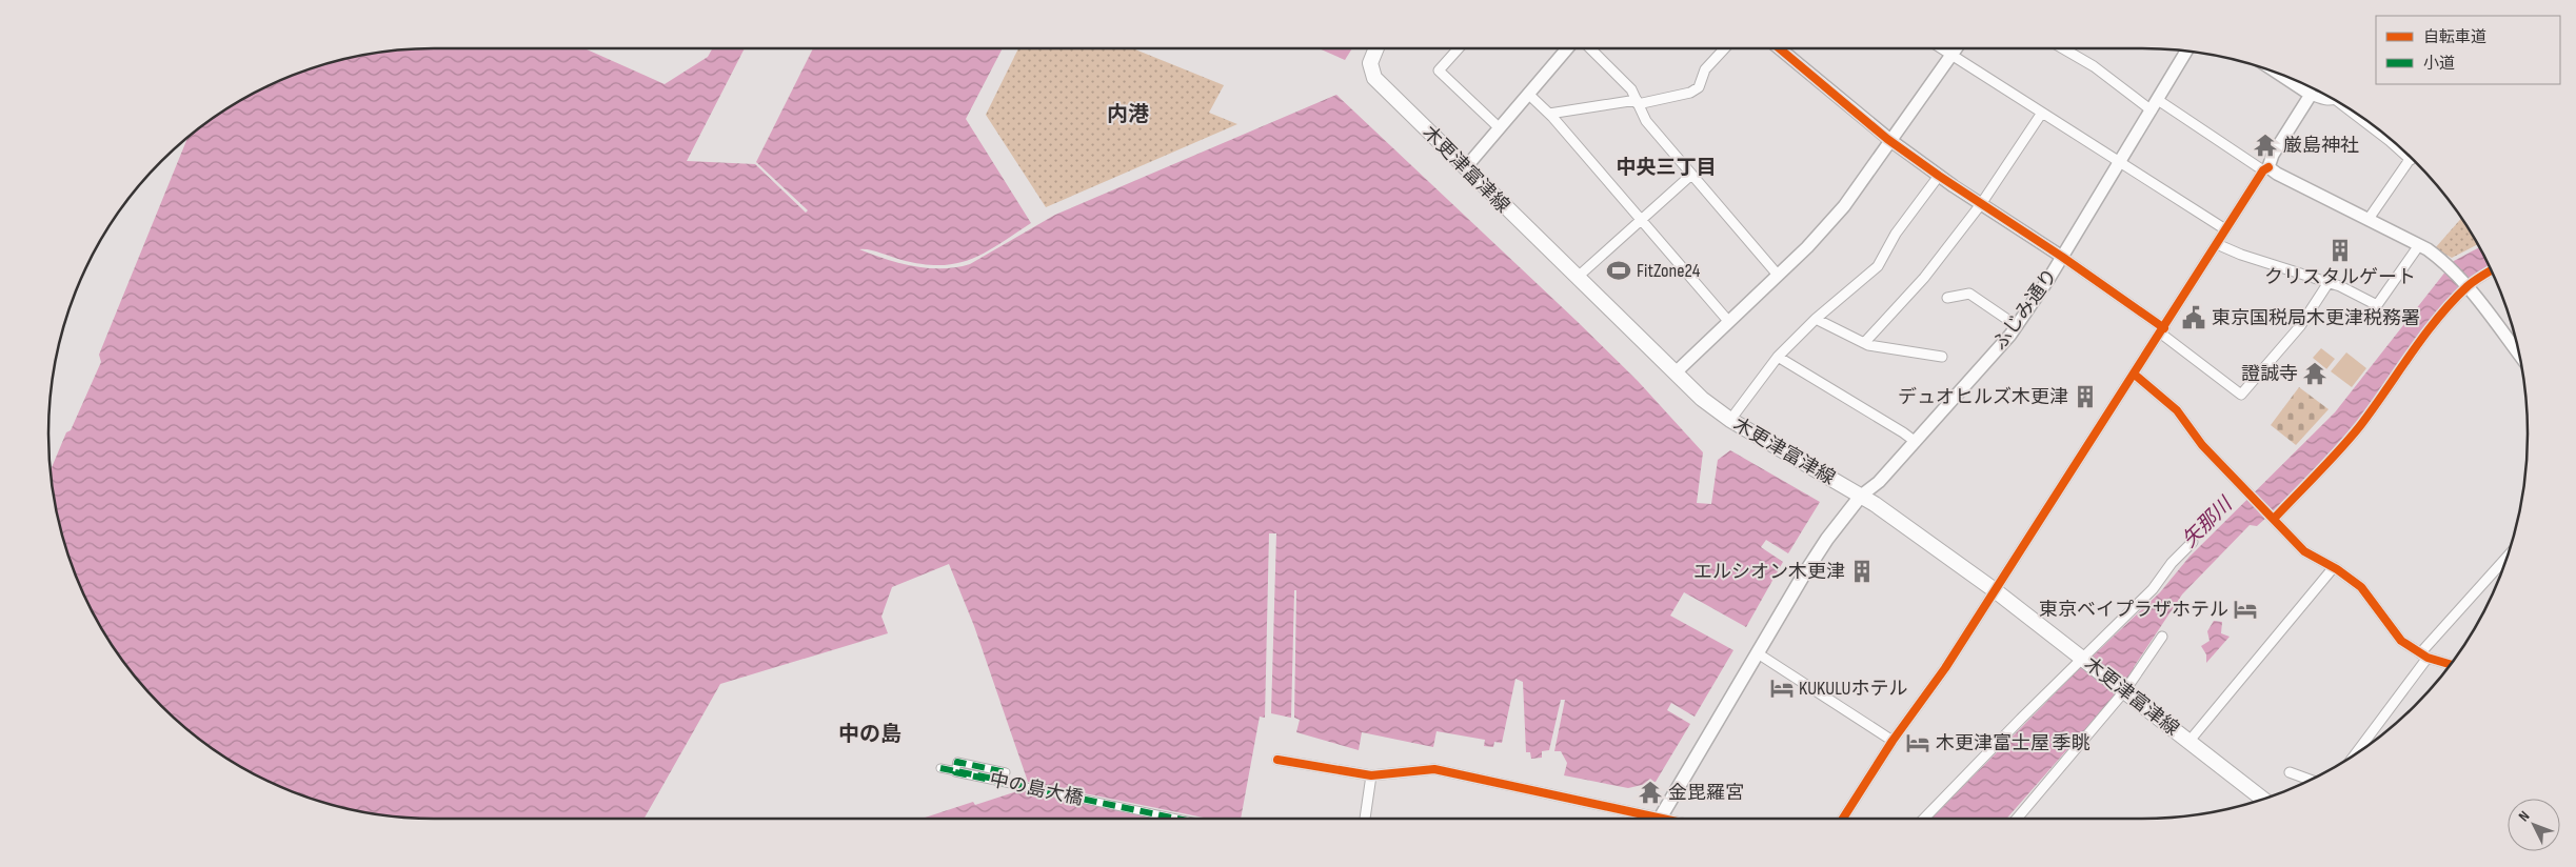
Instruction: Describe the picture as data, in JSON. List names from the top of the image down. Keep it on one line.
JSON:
{"streets":{"main road":["木更津富津線"],"street":["ふじみ通り","中の島大橋"]},"crossings":[["木更津富津線","ふじみ通り"]],"districts":["内港","中央三丁目","中の島"],"water":["矢那川"],"places":{"temple":["厳島神社","證誠寺","金毘羅宮"],"building":["クリスタルゲート","デュオヒルズ木更津","エルシオン木更津"],"sports":["FitZone24"],"public building":["東京国税局木更津税務署"],"hotel":["東京ベイプラザホテル","KUKULUホテル","木更津富士屋 季眺"]},"legend":["自転車道","小道"],"north":"top left"}
